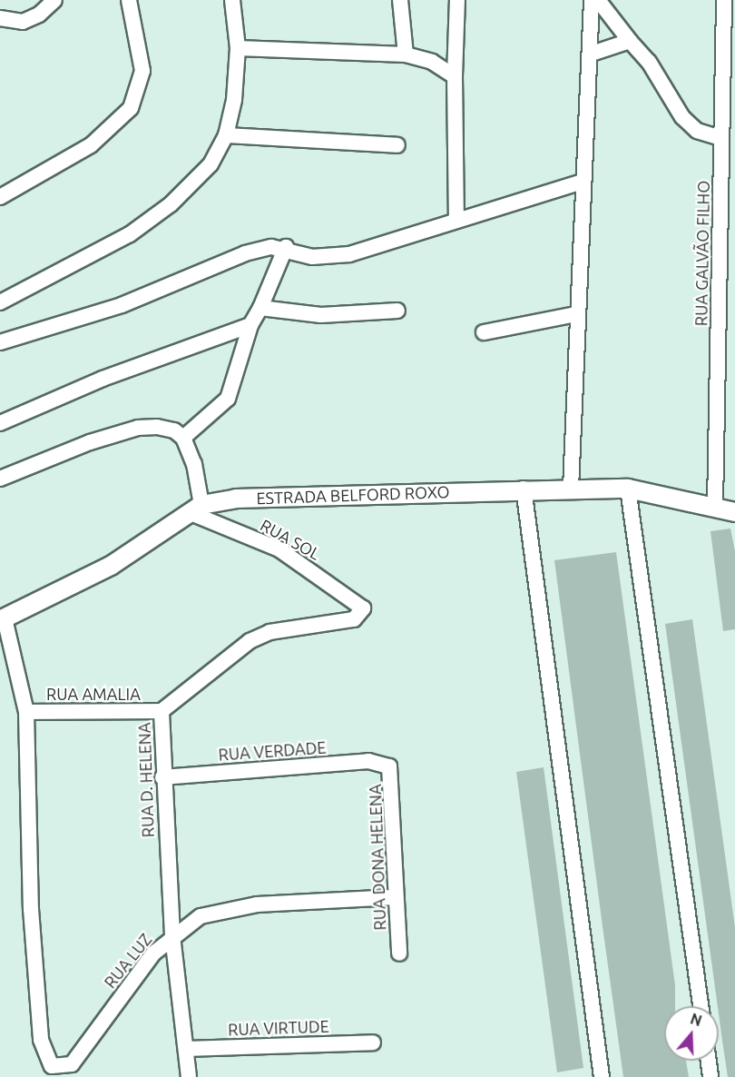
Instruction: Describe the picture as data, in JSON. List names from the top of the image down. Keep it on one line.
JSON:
{"streets":{"street":["RUA GALVÃO FILHO","ESTRADA BELFORD ROXO","RUA SOL","RUA AMALIA","RUA VERDADE","RUA D. HELENA","RUA DONA HELENA","RUA LUZ","RUA VIRTUDE"]},"crossings":[["RUA GALVÃO FILHO","ESTRADA BELFORD ROXO"],["ESTRADA BELFORD ROXO","RUA SOL"],["RUA SOL","RUA D. HELENA"],["RUA AMALIA","RUA D. HELENA"],["RUA AMALIA","RUA LUZ"],["RUA VERDADE","RUA D. HELENA"],["RUA VERDADE","RUA DONA HELENA"],["RUA D. HELENA","RUA LUZ"],["RUA D. HELENA","RUA VIRTUDE"],["RUA DONA HELENA","RUA LUZ"]],"north":"top"}
